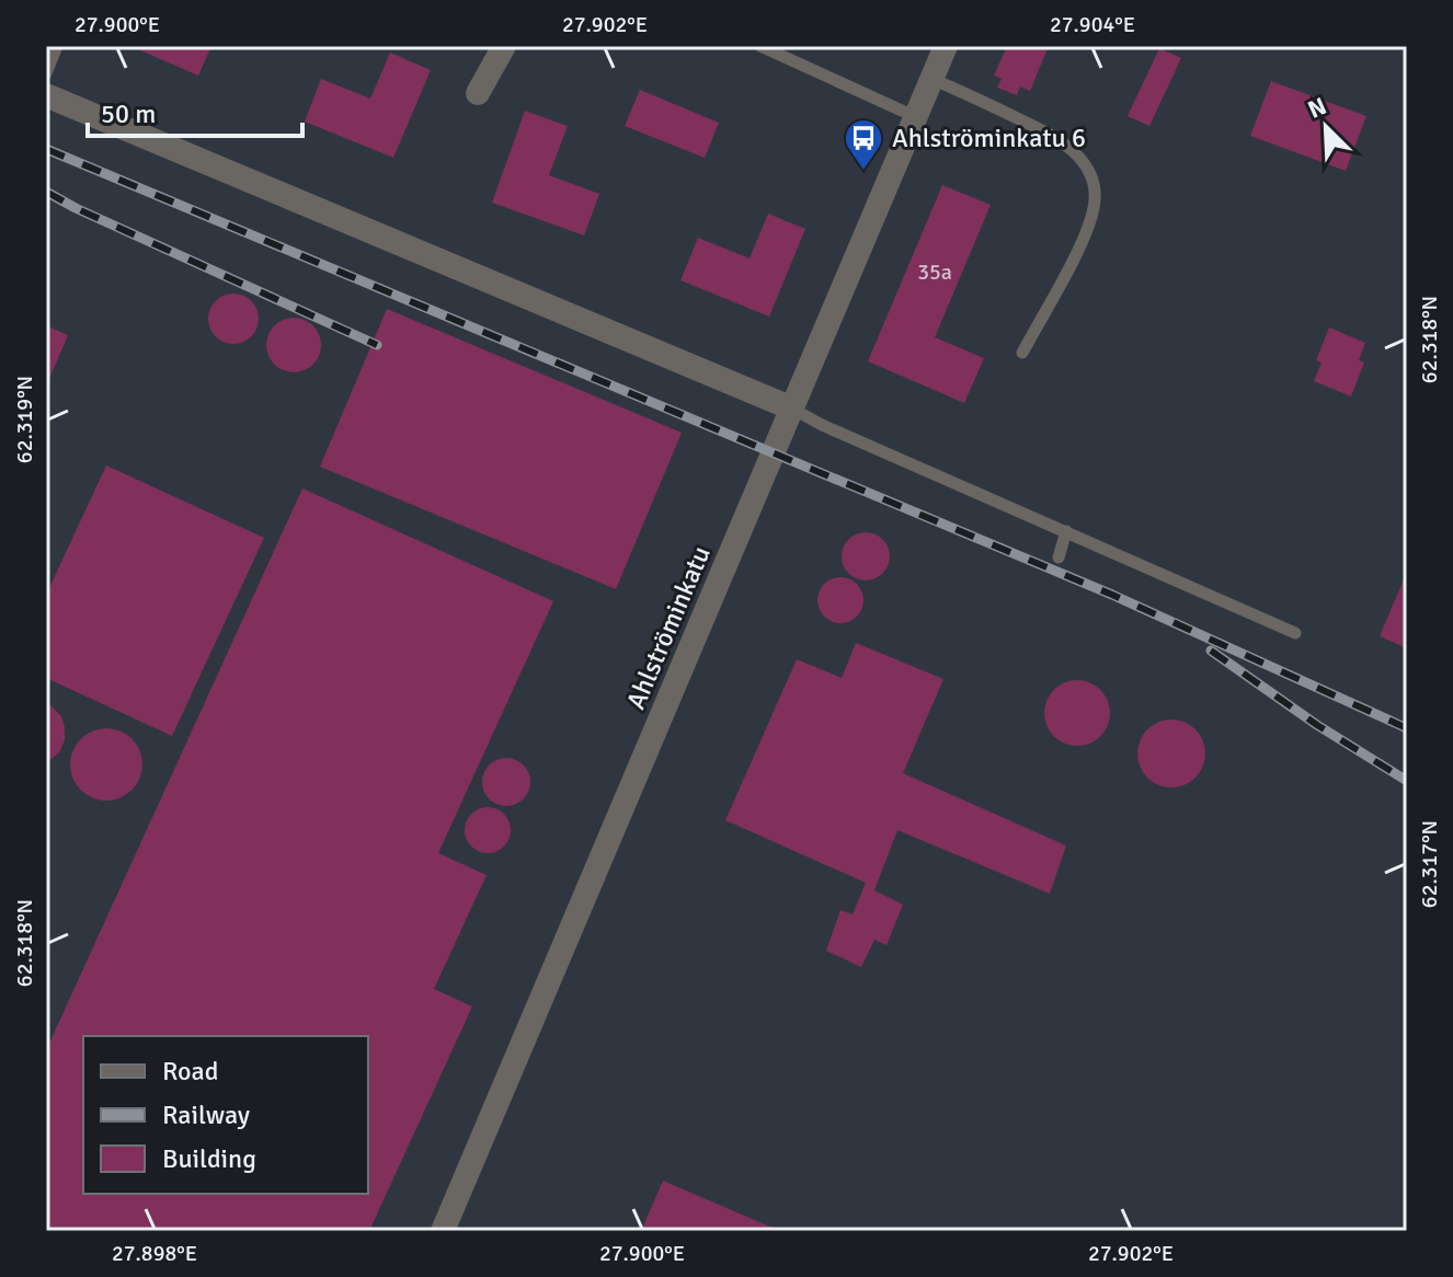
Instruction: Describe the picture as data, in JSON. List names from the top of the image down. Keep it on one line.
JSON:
{"streets":{"street":["Ahlströminkatu"]},"places":{"bus stop":["Ahlströminkatu 6"]},"house_numbers":["35a"],"legend":["Road","Railway","Building"],"scale_bar":"50 m","north":"top left","coordinates":["27.900°E","27.902°E","27.904°E","62.318°N","62.319°N","62.317°N","27.898°E"]}
